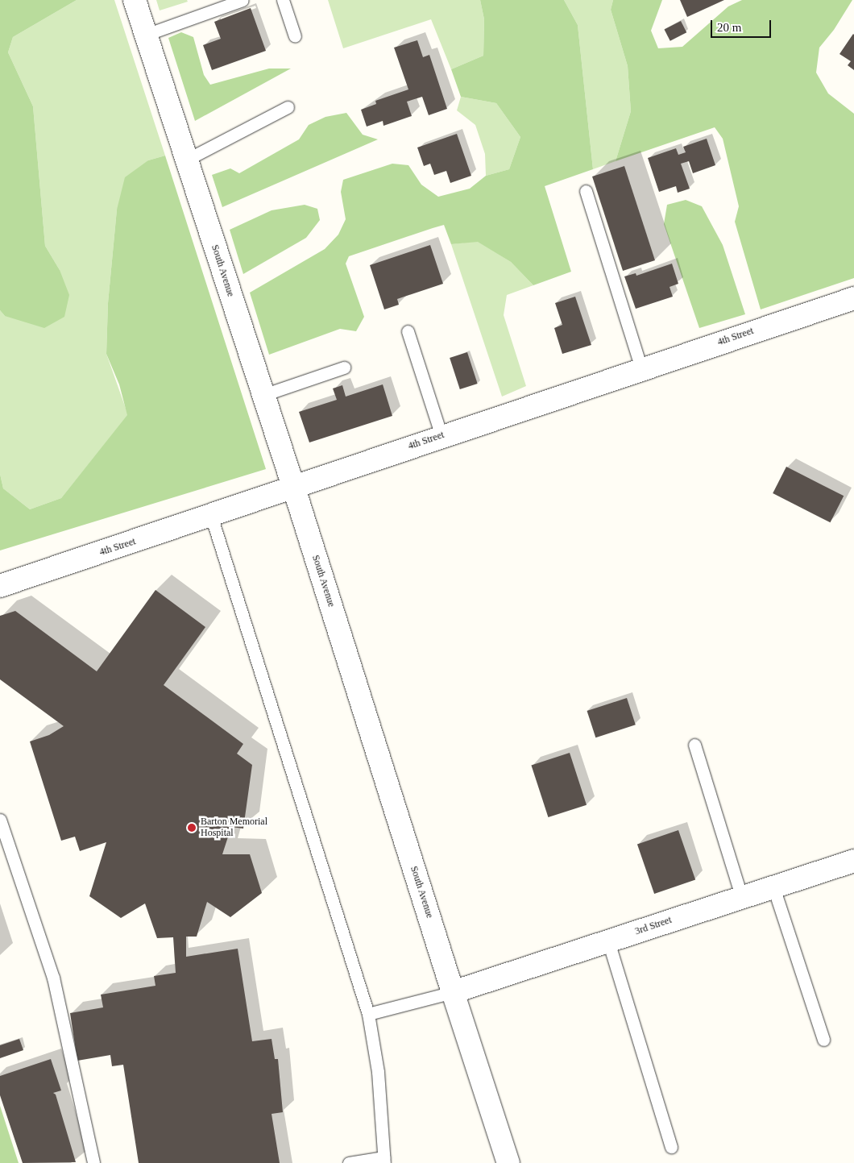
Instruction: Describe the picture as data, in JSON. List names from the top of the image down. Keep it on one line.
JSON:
{"streets":{"street":["South Avenue","4th Street","3rd Street"]},"crossings":[["South Avenue","4th Street"],["South Avenue","3rd Street"]],"places":["Barton Memorial Hospital"],"scale_bar":"20 m"}
